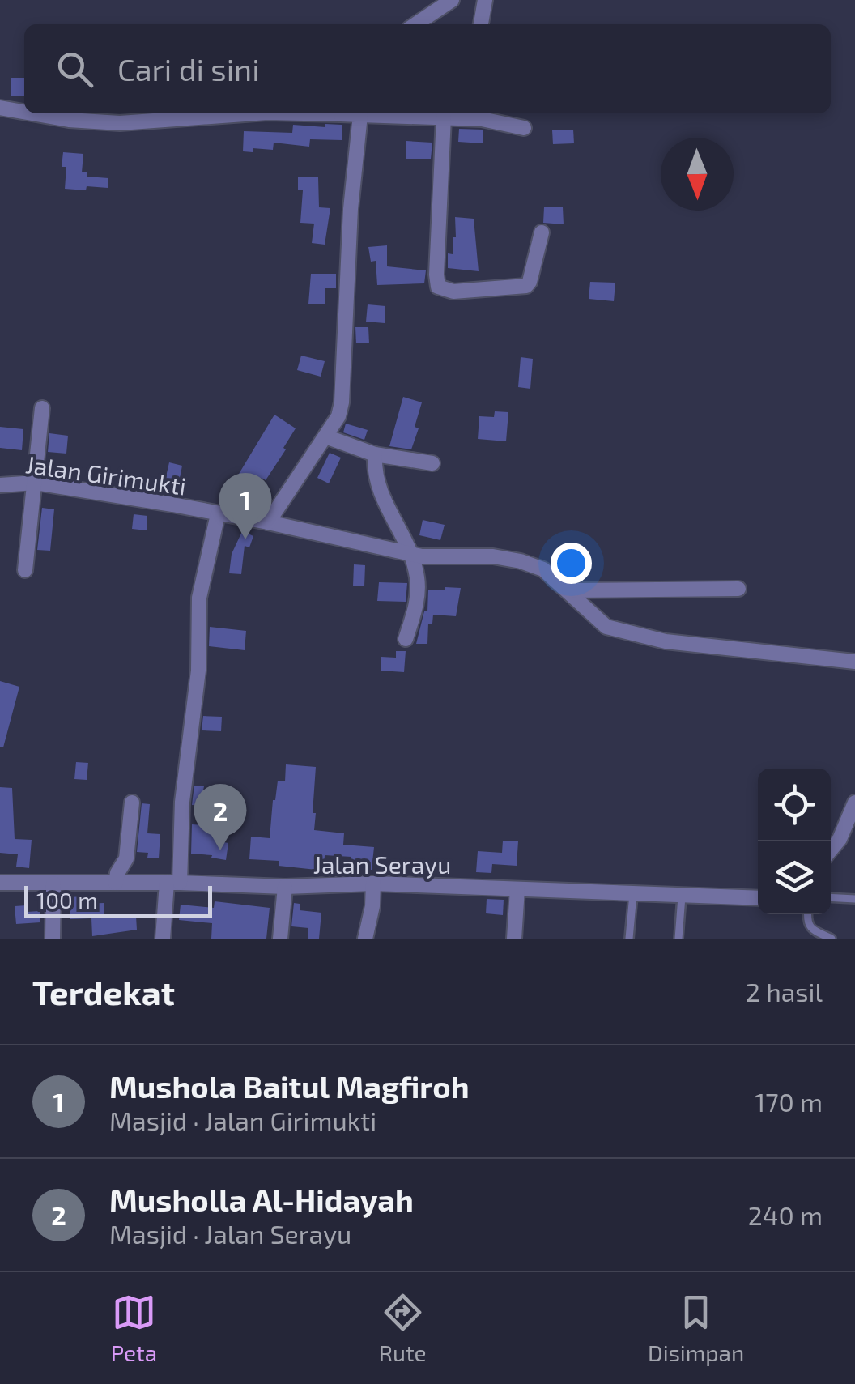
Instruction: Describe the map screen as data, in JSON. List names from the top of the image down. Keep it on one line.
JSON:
{"streets":{"street":["Jalan Girimukti","Jalan Serayu"]},"scale_bar":"100 m","north":"bottom","page":{"search":"Cari di sini","pins":["1","2"],"scale":"100 m","heading":["Terdekat","2 hasil"],"list":[{"mark":"1","name":"Mushola Baitul Magfiroh","note":"Masjid · Jalan Girimukti","value":"170 m"},{"mark":"2","name":"Musholla Al-Hidayah","note":"Masjid · Jalan Serayu","value":"240 m"}],"nav":["Peta","Rute","Disimpan"]}}
